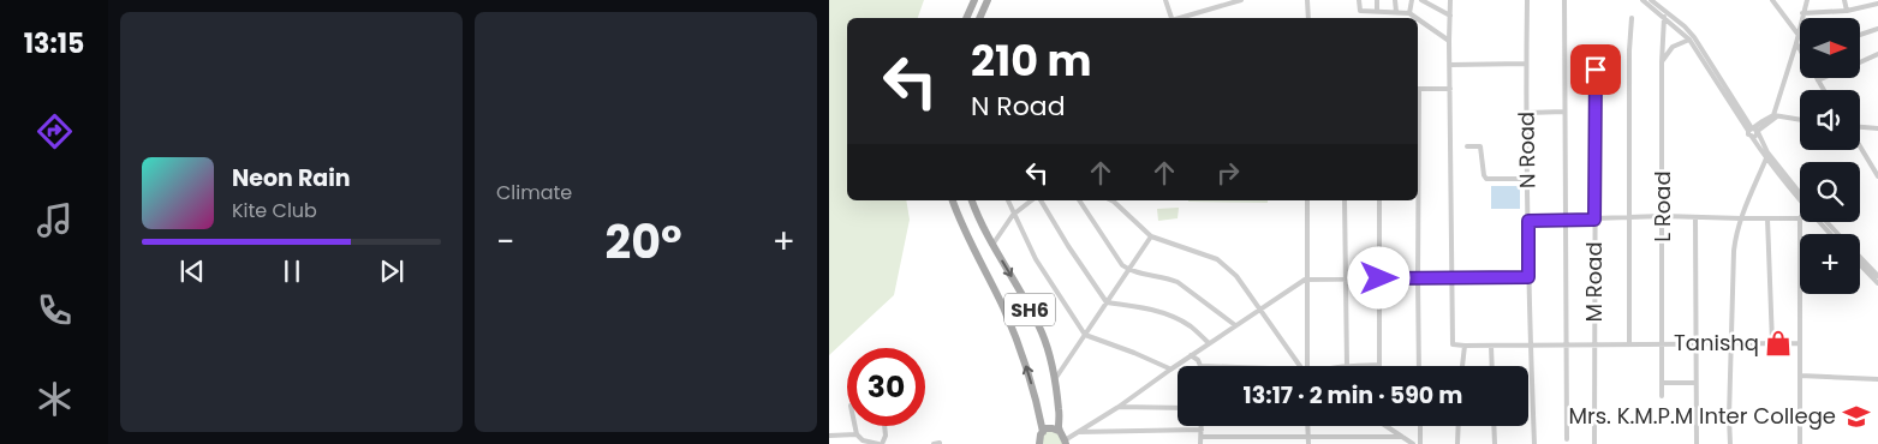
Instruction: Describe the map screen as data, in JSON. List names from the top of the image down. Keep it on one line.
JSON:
{"streets":{"main road":["SH6"],"street":["N Road","L Road","M Road"]},"places":{"shop":["Tanishq"],"school or university":["Mrs. K.M.P.M Inter College"]},"north":"right","page":{"tabs":"13:15","tile":"Climate","map_buttons":"+","turn":["210 m","N Road"],"song":["Neon Rain","Kite Club"],"heat":["−","20°","+"],"limit":"30","trip":"13:17 · 2 min · 590 m"}}
